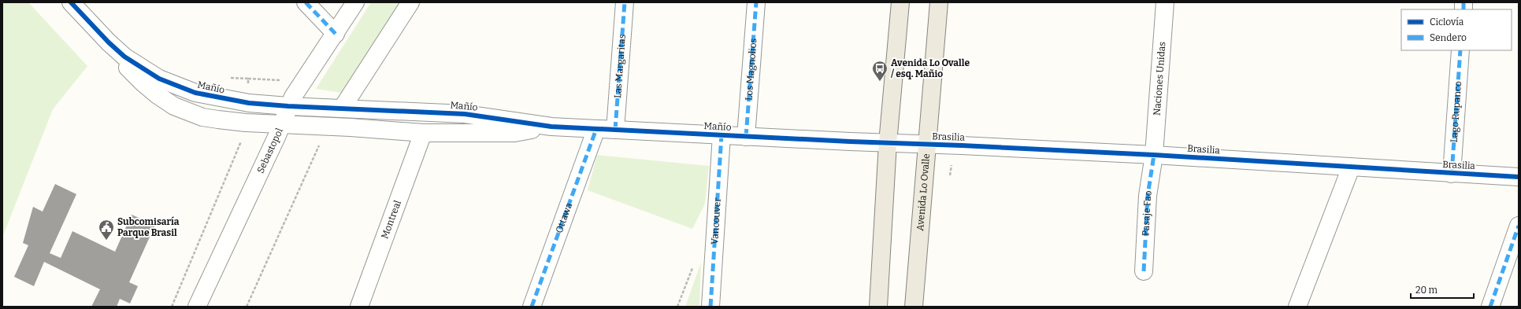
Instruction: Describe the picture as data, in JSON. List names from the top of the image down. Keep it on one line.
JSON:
{"streets":{"main road":["Avenida Lo Ovalle"],"street":["Las Margaritas","Los Magnolios","Naciones Unidas","Mañío","Lago Rupanco","Brasilia","Sebastopol","Pasaje Fao","Ottawa","Montreal","Vancouver"]},"crossings":[["Las Margaritas","Mañío"],["Los Magnolios","Mañío"],["Naciones Unidas","Brasilia"],["Naciones Unidas","Pasaje Fao"],["Mañío","Brasilia"],["Mañío","Sebastopol"],["Mañío","Ottawa"],["Mañío","Montreal"],["Mañío","Vancouver"],["Lago Rupanco","Brasilia"],["Brasilia","Avenida Lo Ovalle"],["Brasilia","Pasaje Fao"]],"places":{"bus stop":["Avenida Lo Ovalle / esq. Mañio"],"public building":["Subcomisaría Parque Brasil"]},"legend":["Ciclovía","Sendero"],"scale_bar":"20 m"}
